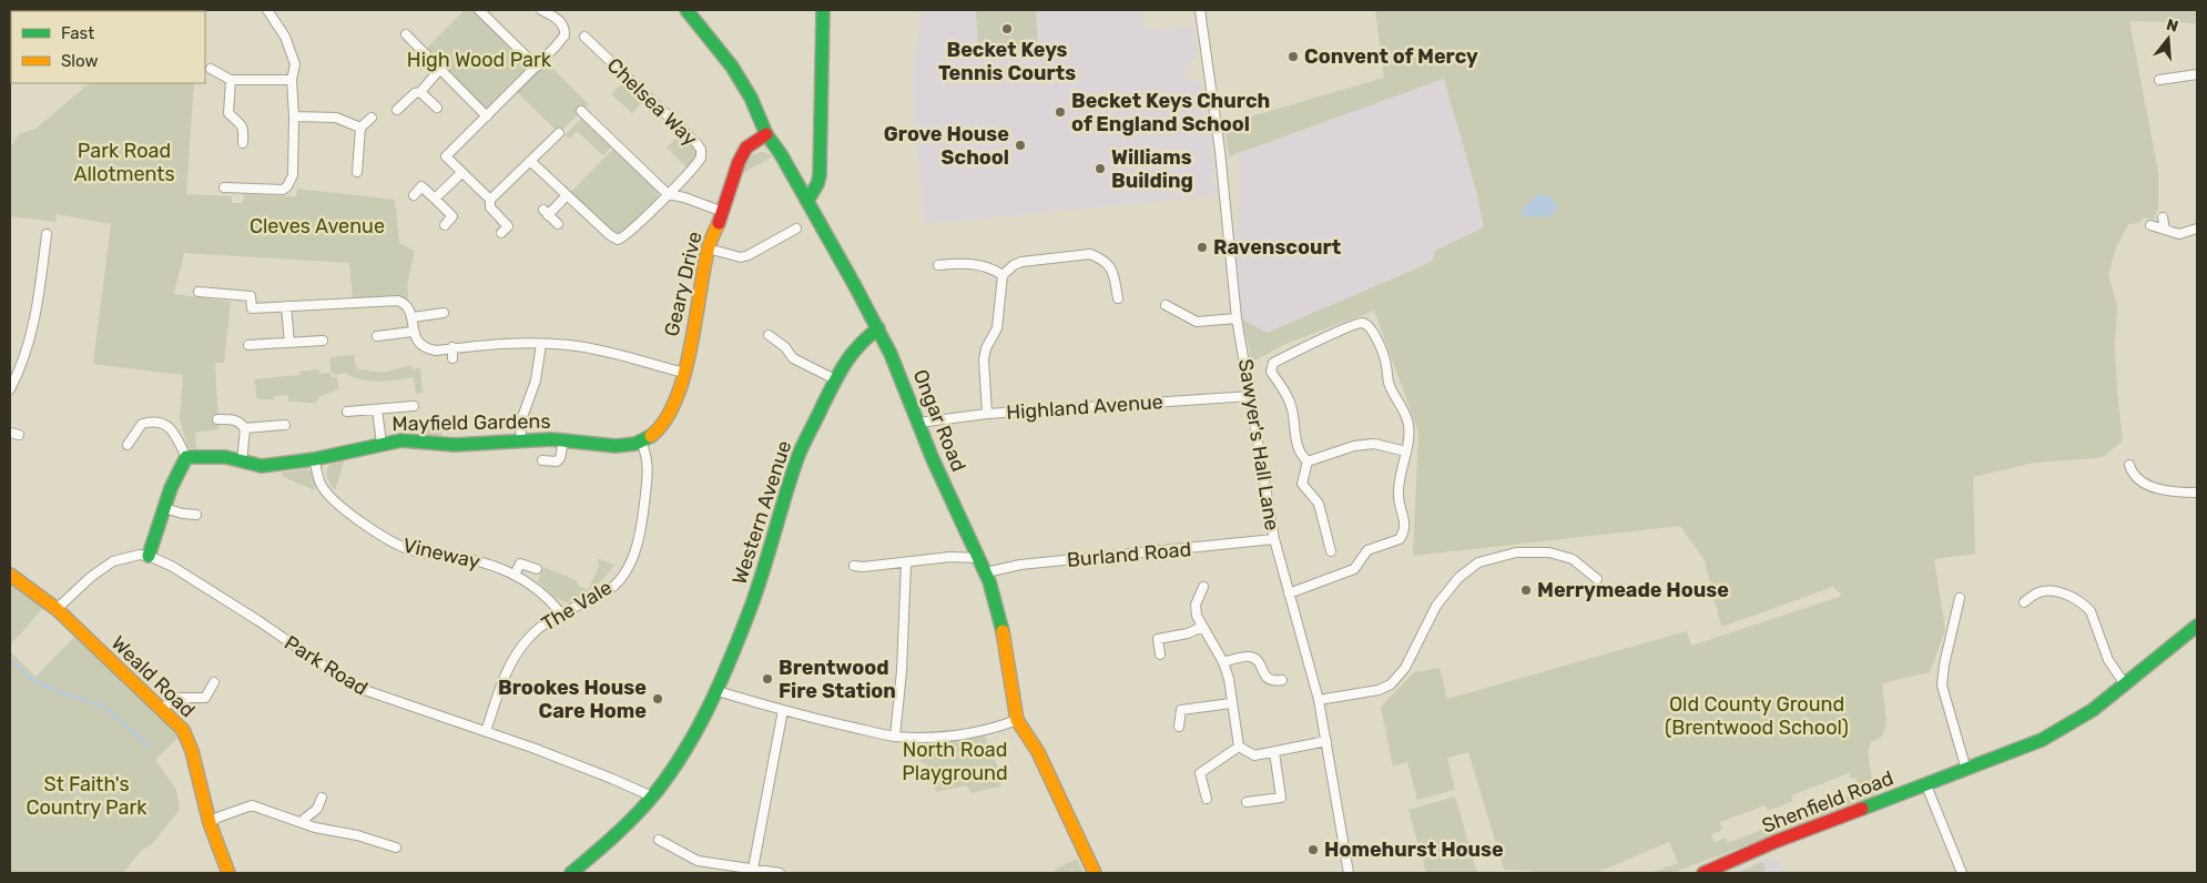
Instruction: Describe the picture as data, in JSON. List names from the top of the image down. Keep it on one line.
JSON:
{"streets":{"street":["Chelsea Way","Geary Drive","Highland Avenue","Ongar Road","Mayfield Gardens","Sawyer's Hall Lane","Western Avenue","Vineway","Burland Road","The Vale","Park Road","Weald Road","Shenfield Road"]},"crossings":[["Geary Drive","Ongar Road"],["Geary Drive","Mayfield Gardens"],["Geary Drive","The Vale"],["Highland Avenue","Ongar Road"],["Highland Avenue","Sawyer's Hall Lane"],["Ongar Road","Western Avenue"],["Ongar Road","Burland Road"],["Mayfield Gardens","Vineway"],["Mayfield Gardens","The Vale"],["Sawyer's Hall Lane","Burland Road"],["Western Avenue","Park Road"],["Vineway","The Vale"],["The Vale","Park Road"],["Park Road","Weald Road"]],"parks":["High Wood Park","Park Road Allotments","Cleves Avenue","Old County Ground (Brentwood School)","North Road Playground","St Faith's Country Park"],"places":["Becket Keys Tennis Courts","Convent of Mercy","Becket Keys Church of England School","Grove House School","Williams Building","Ravenscourt","Merrymeade House","Brentwood Fire Station","Brookes House Care Home","Homehurst House"],"legend":["Fast","Slow"],"north":"top"}
